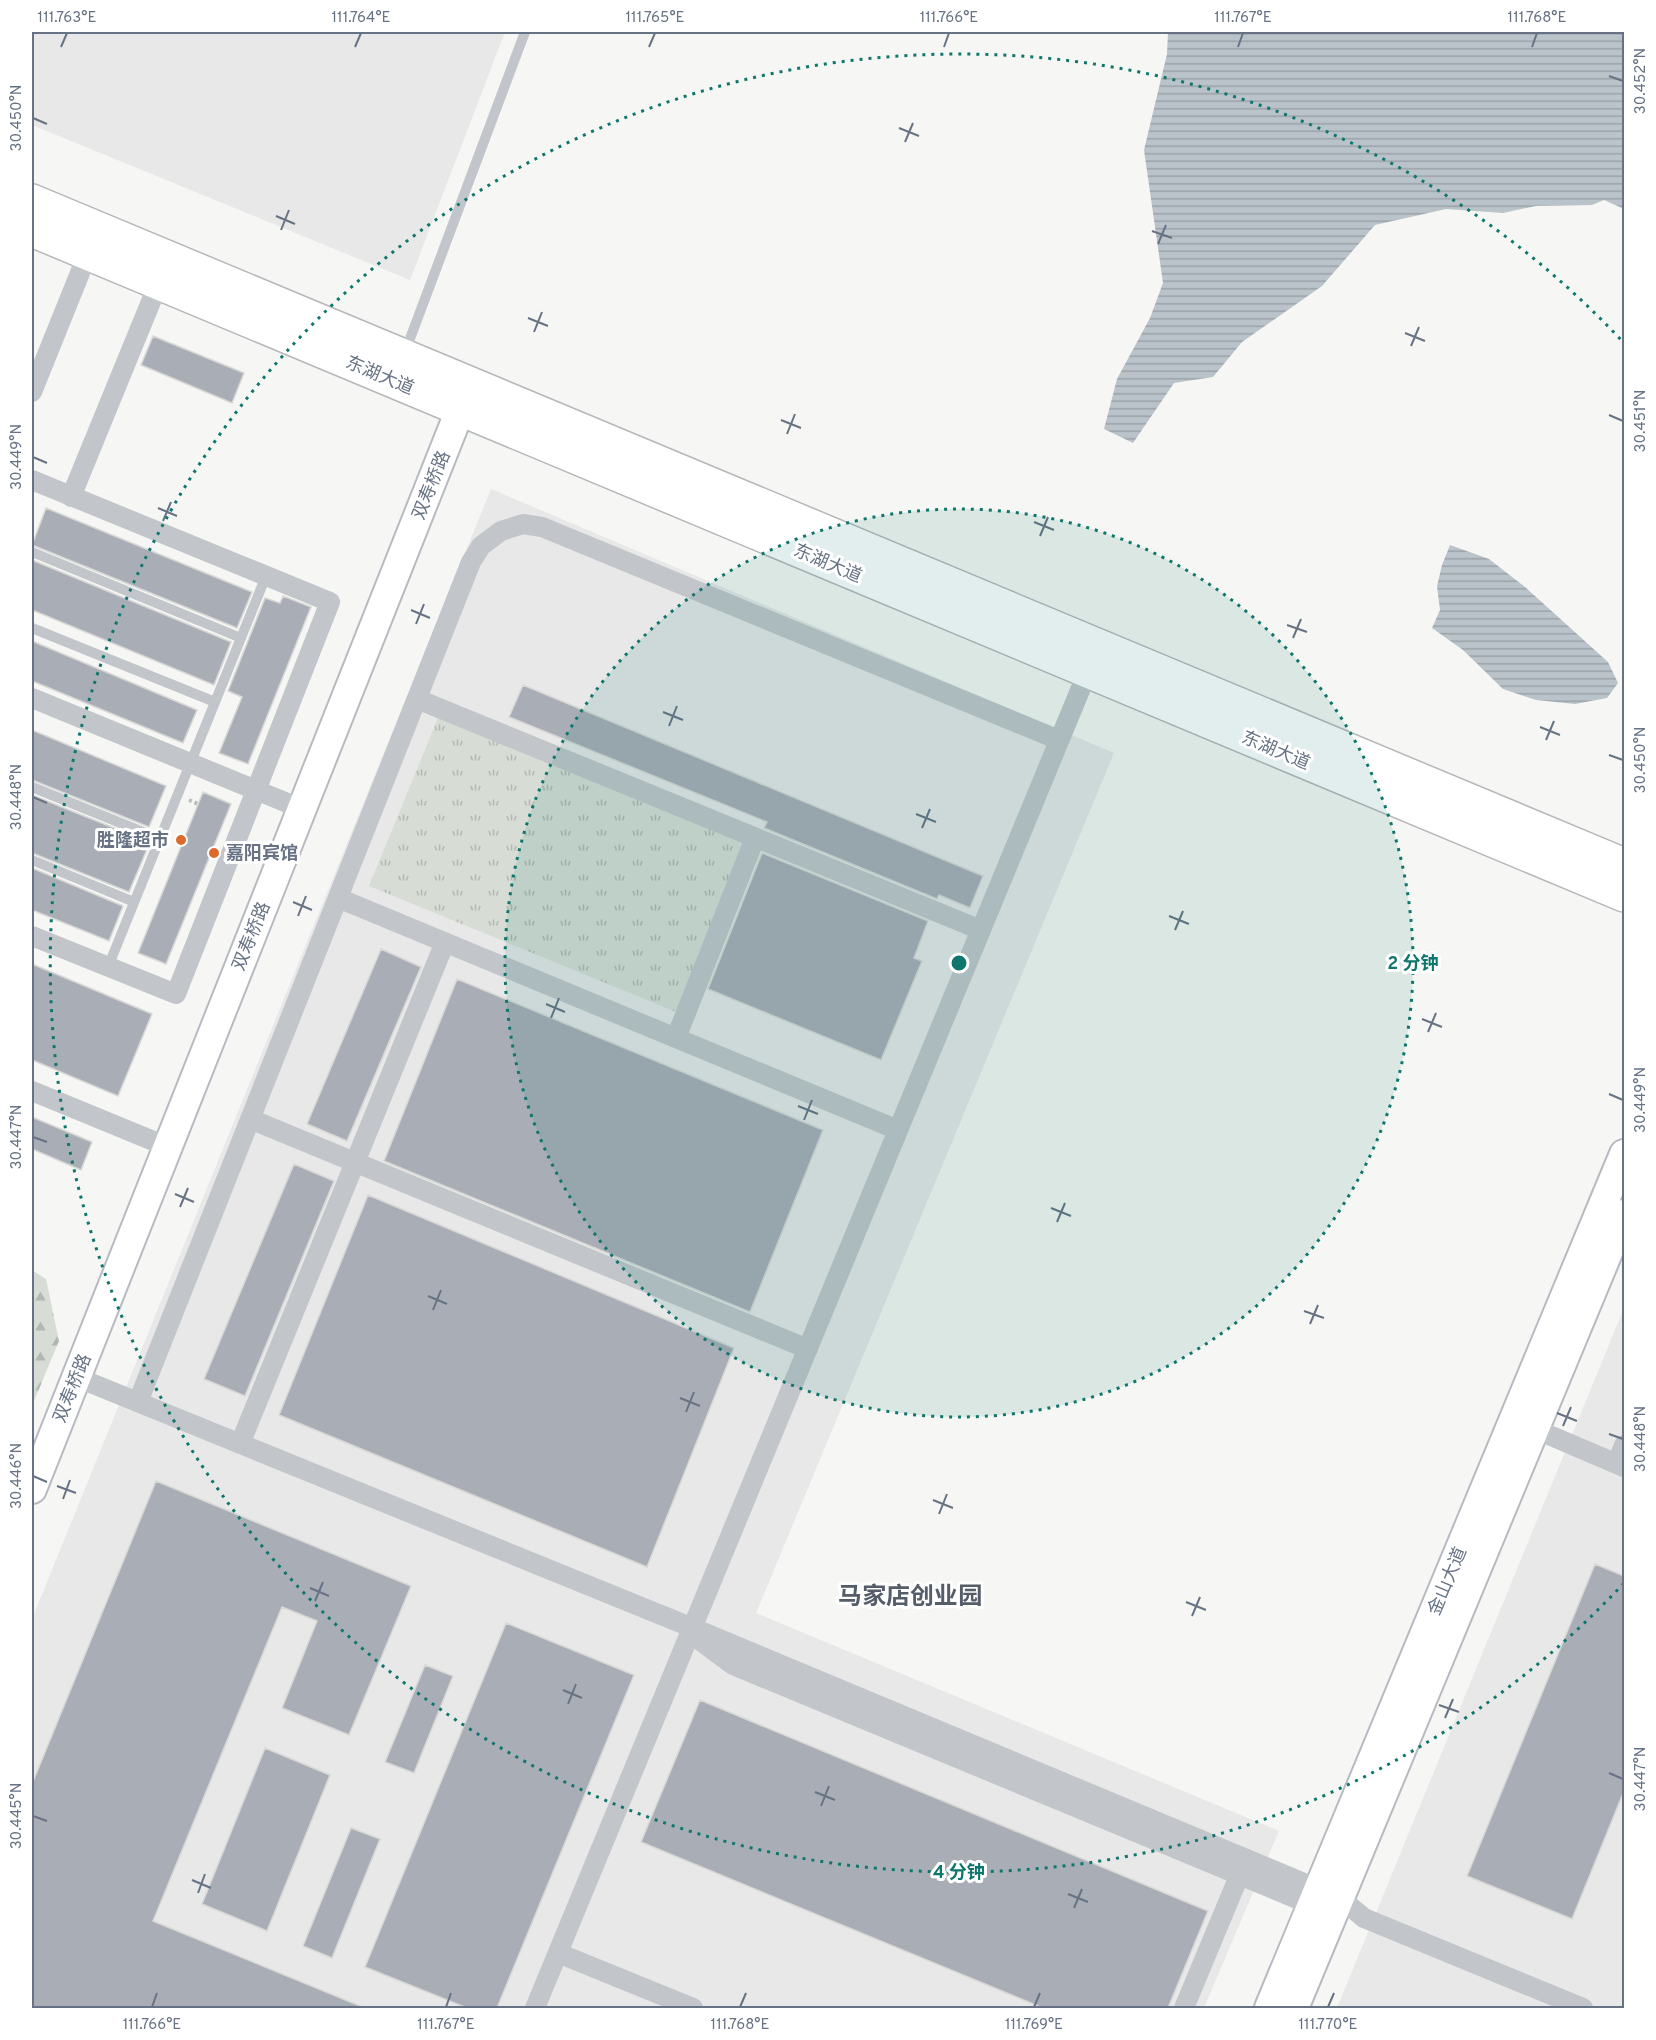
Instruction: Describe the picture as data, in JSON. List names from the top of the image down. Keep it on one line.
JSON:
{"streets":{"highway":["东湖大道"],"street":["双寿桥路","金山大道"]},"crossings":[["东湖大道","双寿桥路"]],"districts":["马家店创业园"],"places":["胜隆超市","嘉阳宾馆"],"coordinates":["111.763°E","111.764°E","111.765°E","111.766°E","111.767°E","111.768°E","30.452°N","30.450°N","30.451°N","30.449°N","30.448°N","30.447°N","30.446°N","30.445°N","111.769°E","111.770°E"],"rings":["2 分钟","4 分钟"]}
